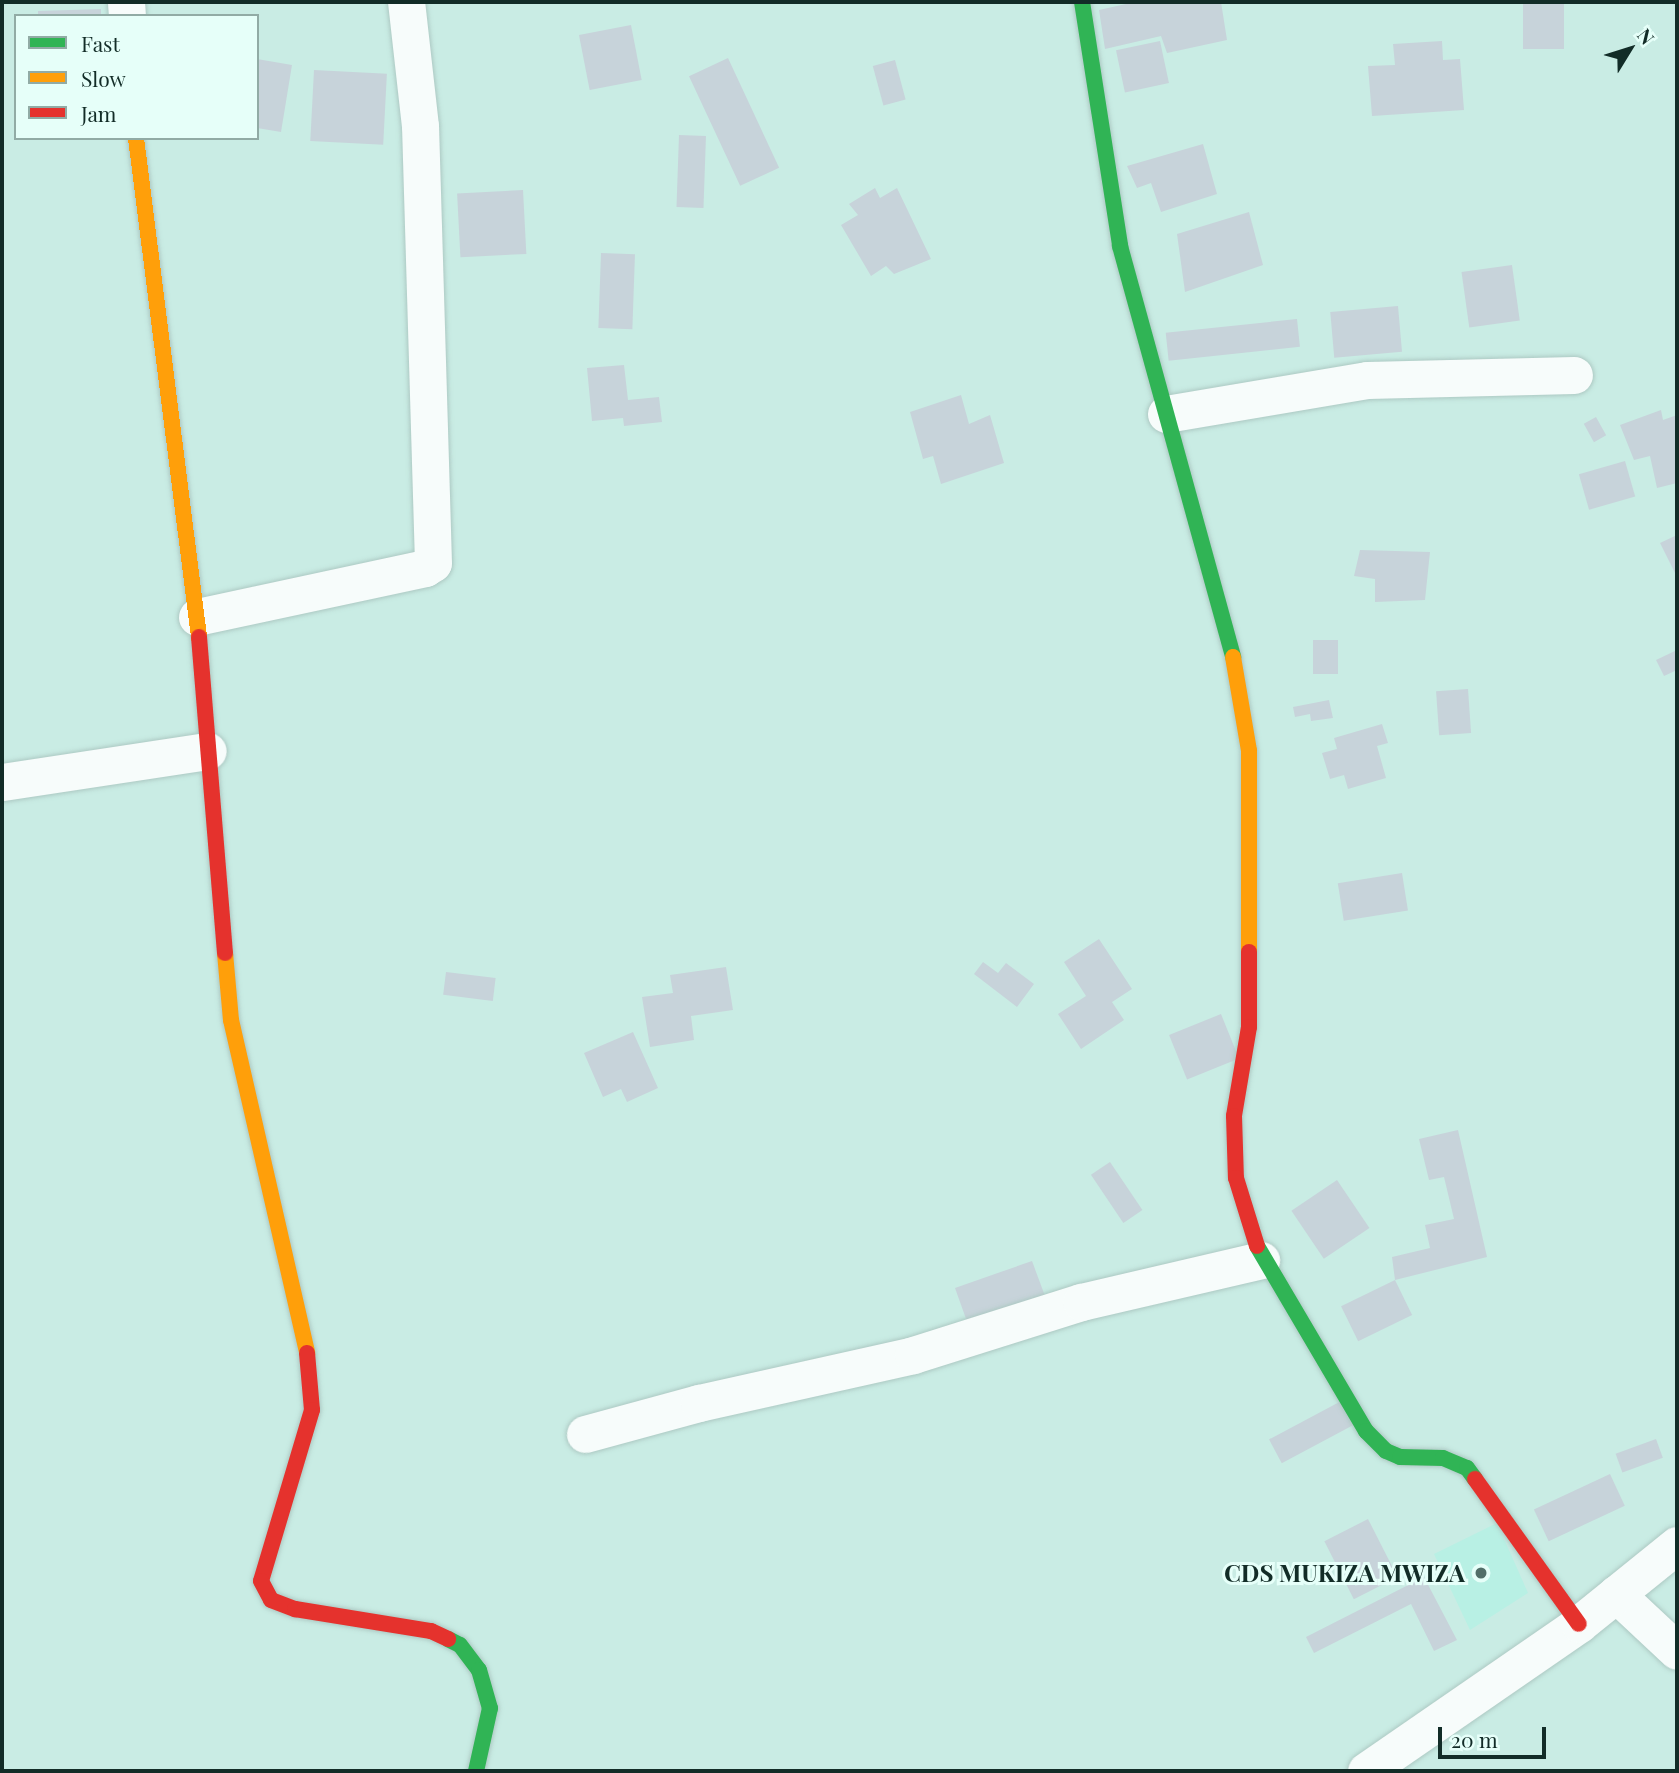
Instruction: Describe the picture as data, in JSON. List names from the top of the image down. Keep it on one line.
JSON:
{"places":["CDS MUKIZA MWIZA"],"legend":["Fast","Slow","Jam"],"scale_bar":"20 m","north":"top right"}
